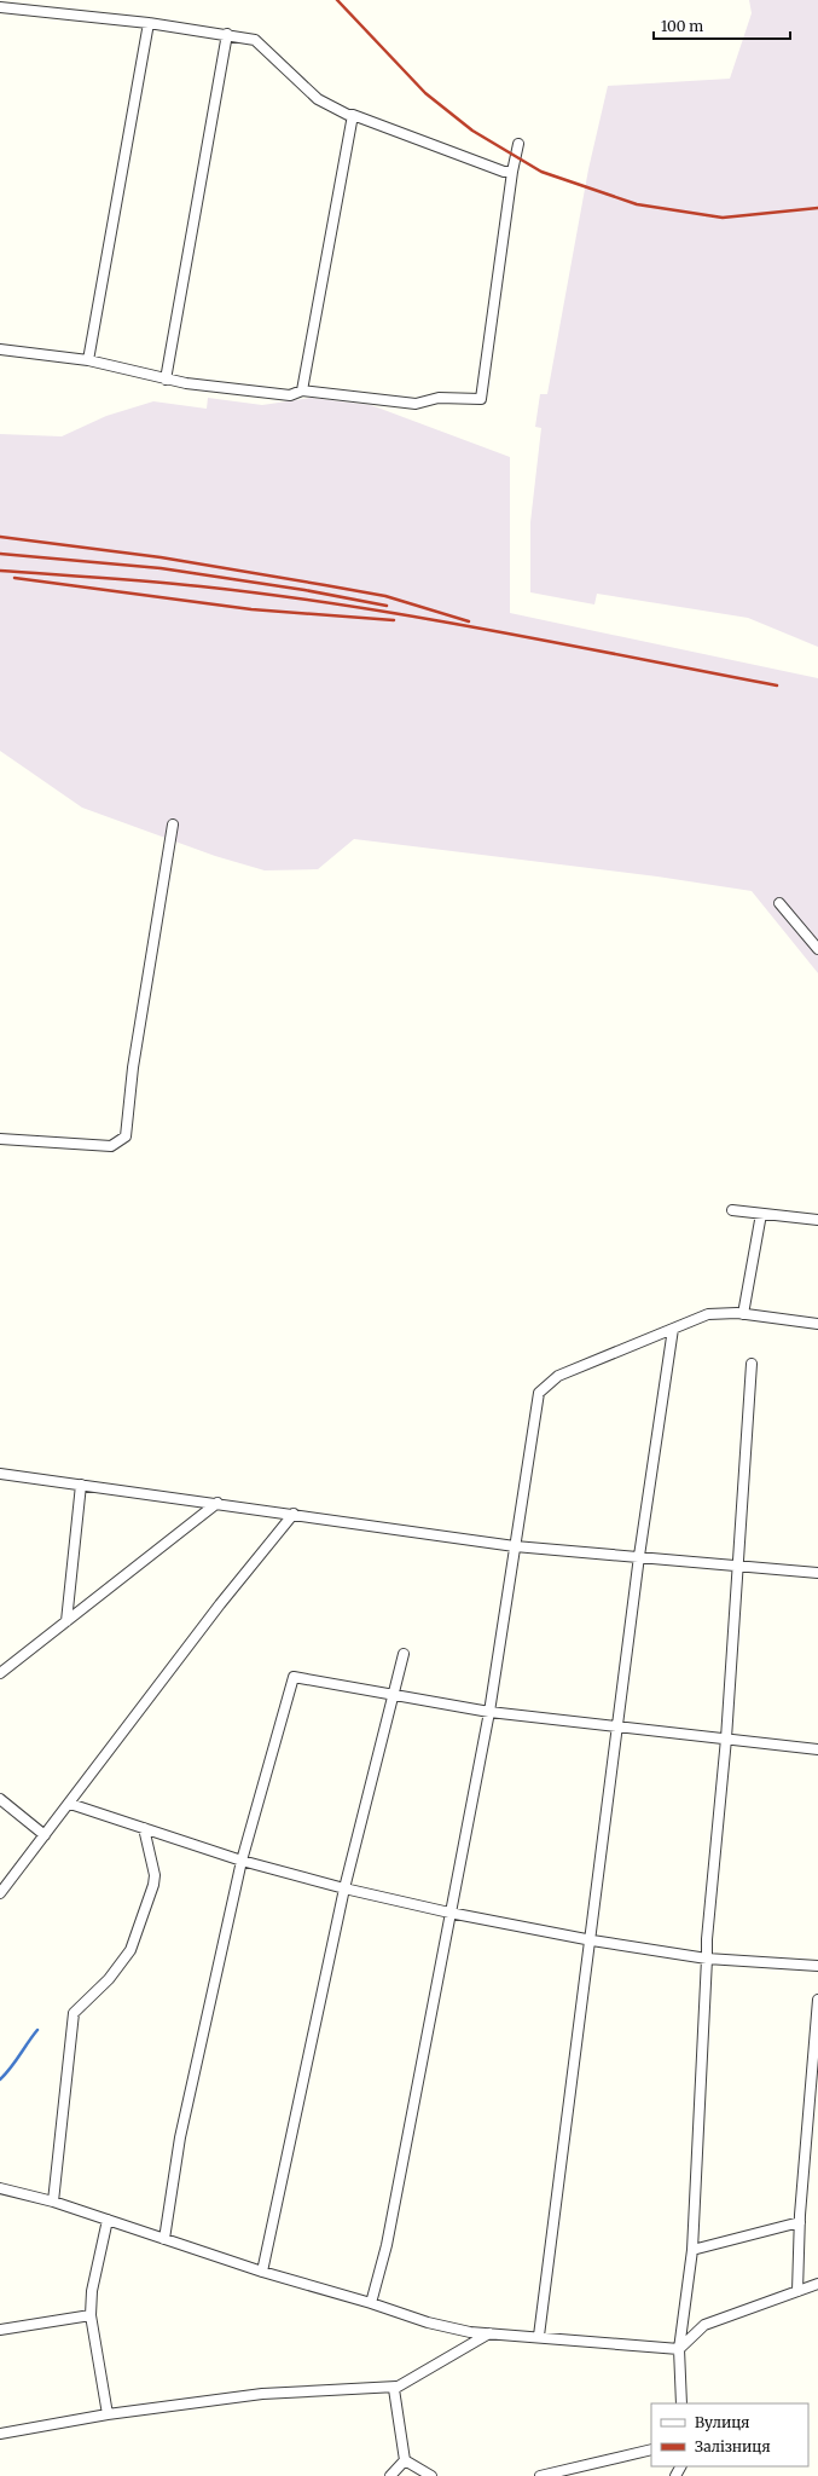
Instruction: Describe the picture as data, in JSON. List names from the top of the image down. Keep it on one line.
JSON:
{"legend":["Вулиця","Залізниця"],"scale_bar":"100 m"}
